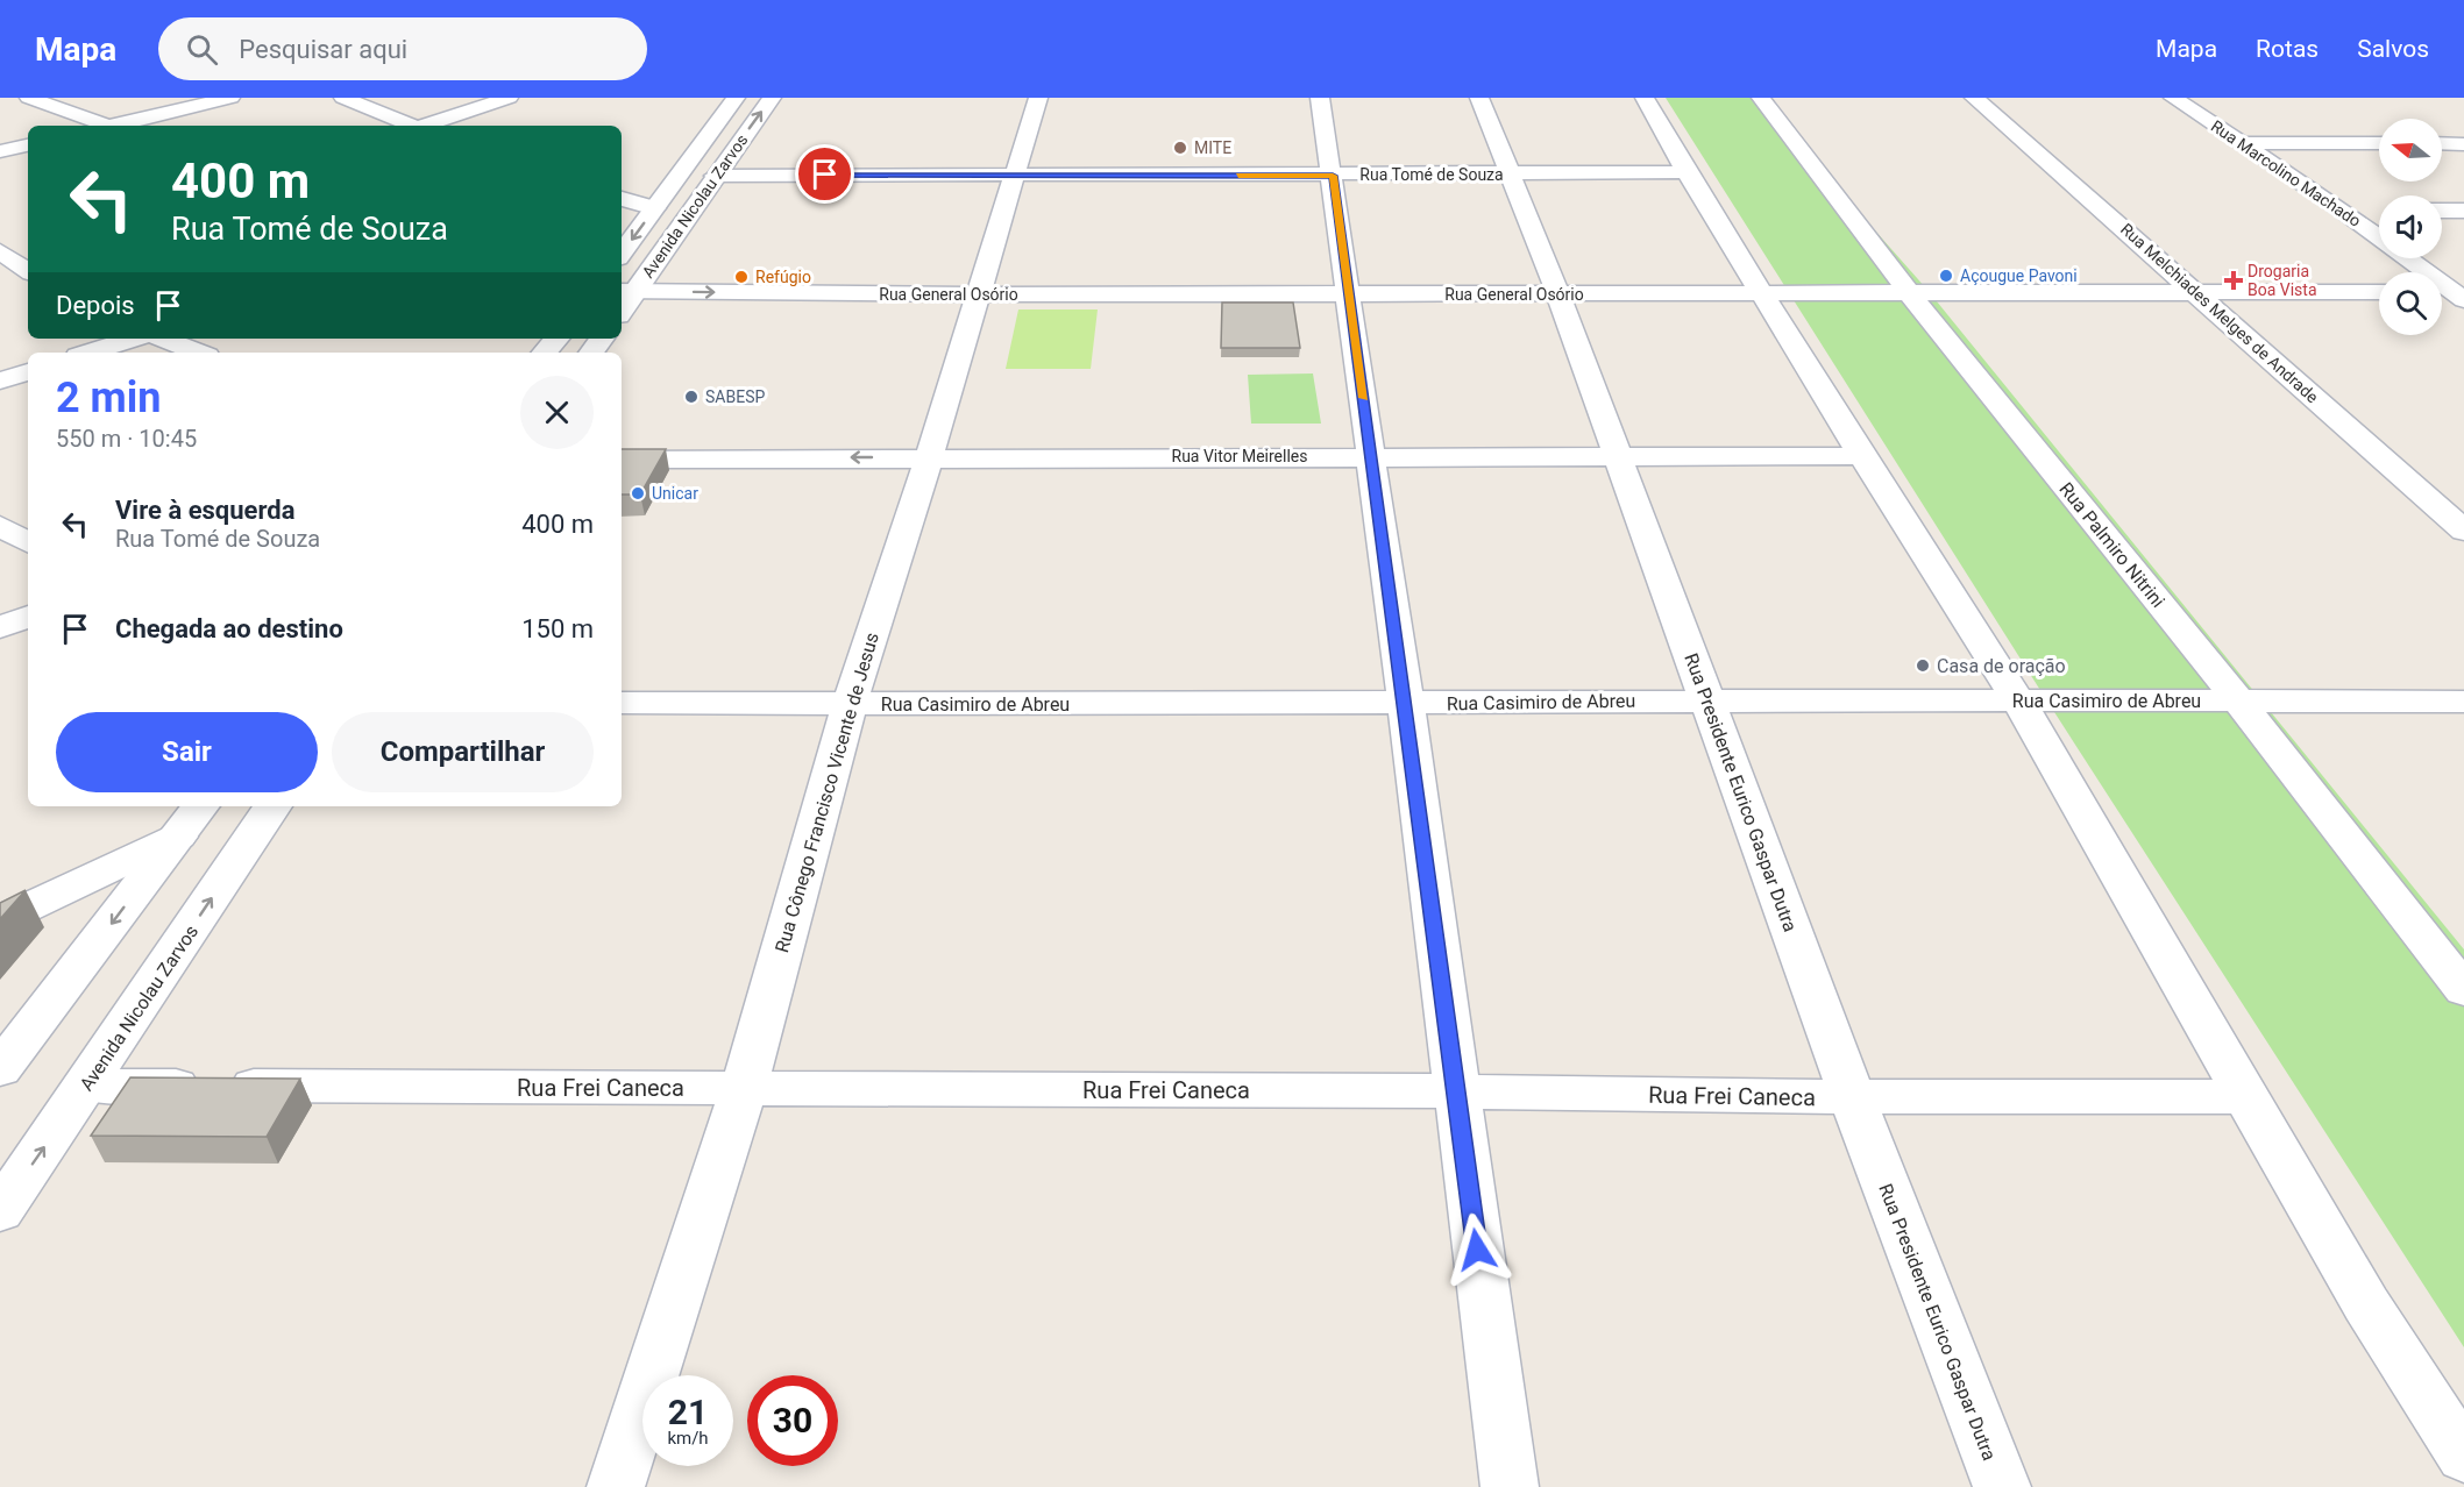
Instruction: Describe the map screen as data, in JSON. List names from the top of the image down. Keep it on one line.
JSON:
{"streets":{"street":["Rua Marcolino Machado","Rua Tomé de Souza","Avenida Nicolau Zarvos","Rua General Osório","Rua Melchiades Melges de Andrade","Rua Vitor Meirelles","Rua Palmiro Nitrini","Rua Casimiro de Abreu","Rua Cônego Francisco Vicente de Jesus","Rua Presidente Eurico Gaspar Dutra","Rua Frei Caneca"]},"crossings":[["Rua Tomé de Souza","Avenida Nicolau Zarvos"],["Rua Tomé de Souza","Rua Cônego Francisco Vicente de Jesus"],["Rua Tomé de Souza","Rua Presidente Eurico Gaspar Dutra"],["Avenida Nicolau Zarvos","Rua General Osório"],["Avenida Nicolau Zarvos","Rua Frei Caneca"],["Rua General Osório","Rua Melchiades Melges de Andrade"],["Rua General Osório","Rua Palmiro Nitrini"],["Rua General Osório","Rua Cônego Francisco Vicente de Jesus"],["Rua General Osório","Rua Presidente Eurico Gaspar Dutra"],["Rua Vitor Meirelles","Rua Cônego Francisco Vicente de Jesus"],["Rua Vitor Meirelles","Rua Presidente Eurico Gaspar Dutra"],["Rua Palmiro Nitrini","Rua Casimiro de Abreu"],["Rua Casimiro de Abreu","Rua Cônego Francisco Vicente de Jesus"],["Rua Casimiro de Abreu","Rua Presidente Eurico Gaspar Dutra"],["Rua Cônego Francisco Vicente de Jesus","Rua Frei Caneca"],["Rua Presidente Eurico Gaspar Dutra","Rua Frei Caneca"]],"places":{"other":["MITE","Açougue Pavoni","Refúgio","SABESP","Unicar","Casa de oração"],"health":["Drogaria Boa Vista"]},"north":"left","page":{"header":"Mapa","search":"Pesquisar aqui","nav":["Mapa","Rotas","Salvos"],"turn":["400 m","Rua Tomé de Souza"],"then":"Depois","heading":["2 min","550 m · 10:45"],"list":[{"name":"Vire à esquerda","note":"Rua Tomé de Souza","value":"400 m"},{"name":"Chegada ao destino","value":"150 m"}],"buttons":["Sair","Compartilhar"],"speed":"21 km/h","limit":"30"}}
